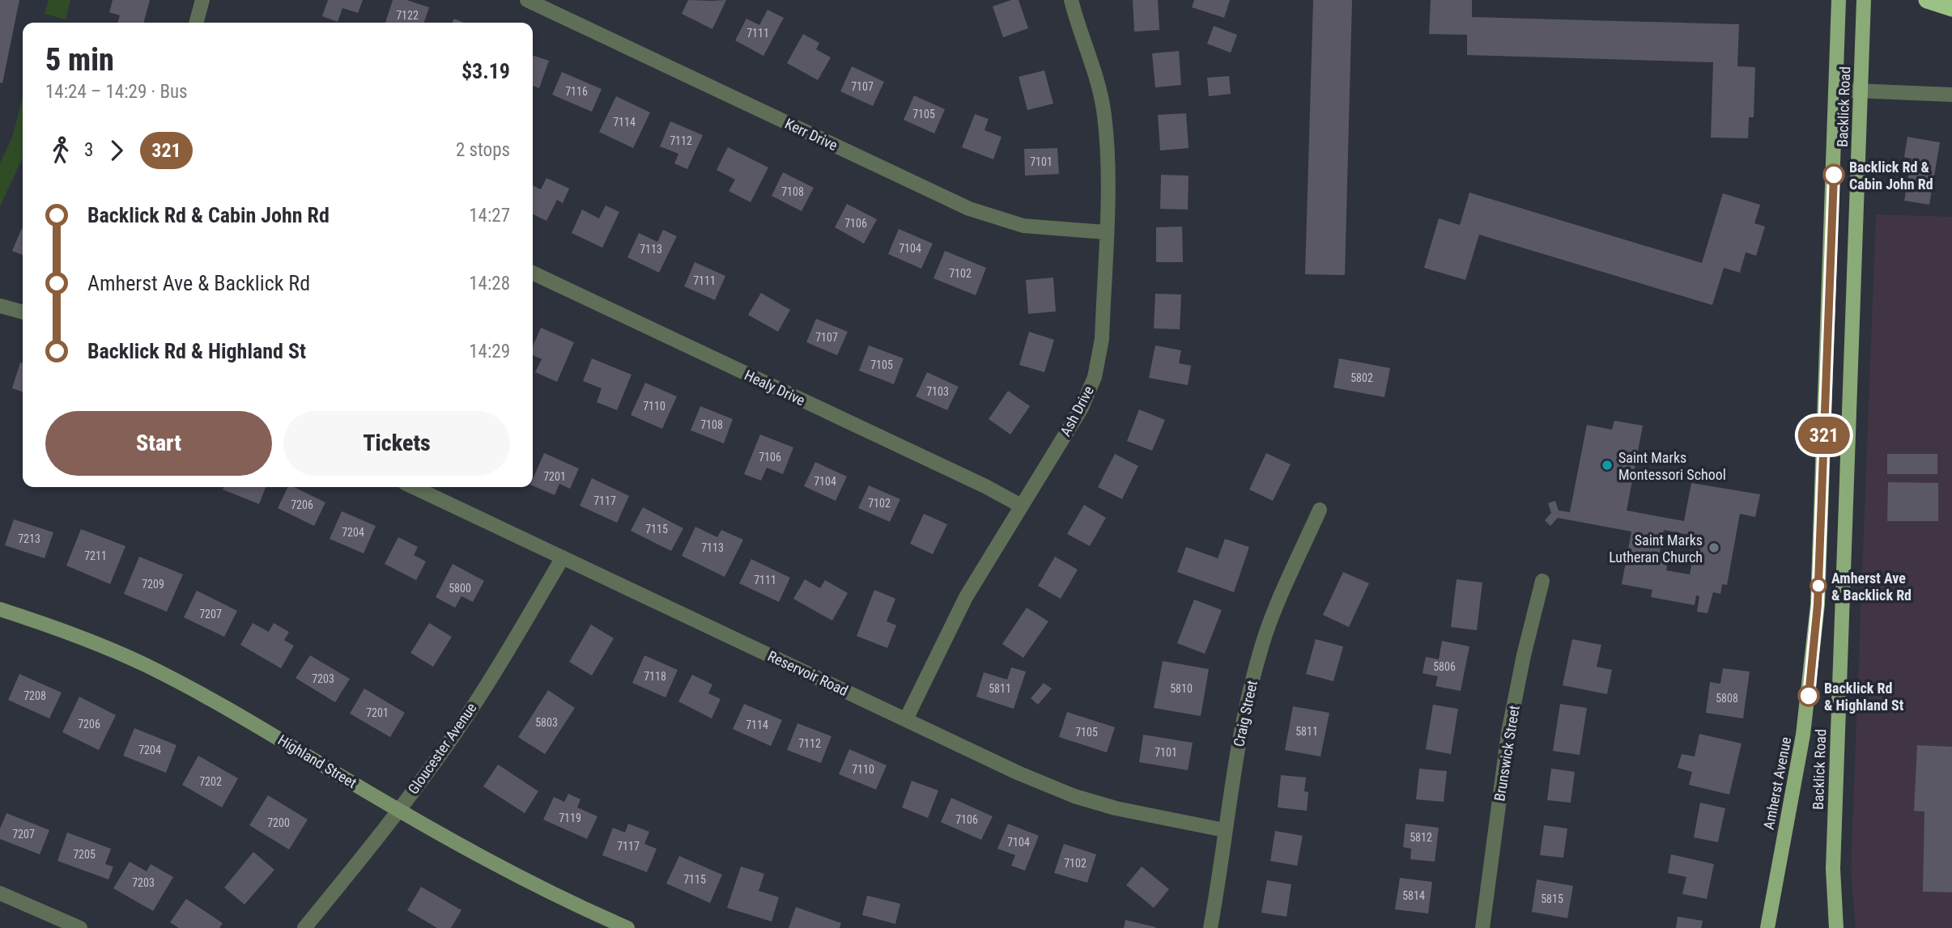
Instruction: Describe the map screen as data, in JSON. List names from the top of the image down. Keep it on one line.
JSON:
{"streets":{"main road":["Backlick Road","Amherst Avenue"],"street":["Kerr Drive","Healy Drive","Ash Drive","Reservoir Road","Craig Street","Gloucester Avenue","Brunswick Street","Highland Street"]},"crossings":[["Backlick Road","Amherst Avenue"],["Kerr Drive","Ash Drive"],["Healy Drive","Ash Drive"],["Ash Drive","Reservoir Road"],["Reservoir Road","Craig Street"],["Reservoir Road","Gloucester Avenue"],["Gloucester Avenue","Highland Street"]],"places":["Backlick Rd & Cabin John Rd","Saint Marks Montessori School","Saint Marks Lutheran Church","Amherst Ave & Backlick Rd","Backlick Rd & Highland St"],"lines":["bus line 321"],"house_numbers":["7122","7111","7107","7116","7105","7114","7112","7101","7108","7106","7104","7113","7102","7111","7107","7105","5802","7103","7110","7108","7106","7201","7104","7117","7102","7206","7115","7204","7213","7113","7211","7111","7209","5800","7207","5806","7118","7203","5811","5810","7208","5808","7201","5803","7206","7114","5811","7105","7112","7204","7101","7110","7202","7119","7106","7200","7207","5812","7104","7117","7205","7102","7115","7203","5814","5815"],"page":{"on_map":"321","heading":["5 min","14:24 – 14:29 · Bus","$3.19"],"legs":["3","321","2 stops"],"list":[{"name":"Backlick Rd & Cabin John Rd","value":"14:27"},{"name":"Amherst Ave & Backlick Rd","value":"14:28"},{"name":"Backlick Rd & Highland St","value":"14:29"}],"buttons":["Start","Tickets"]}}
